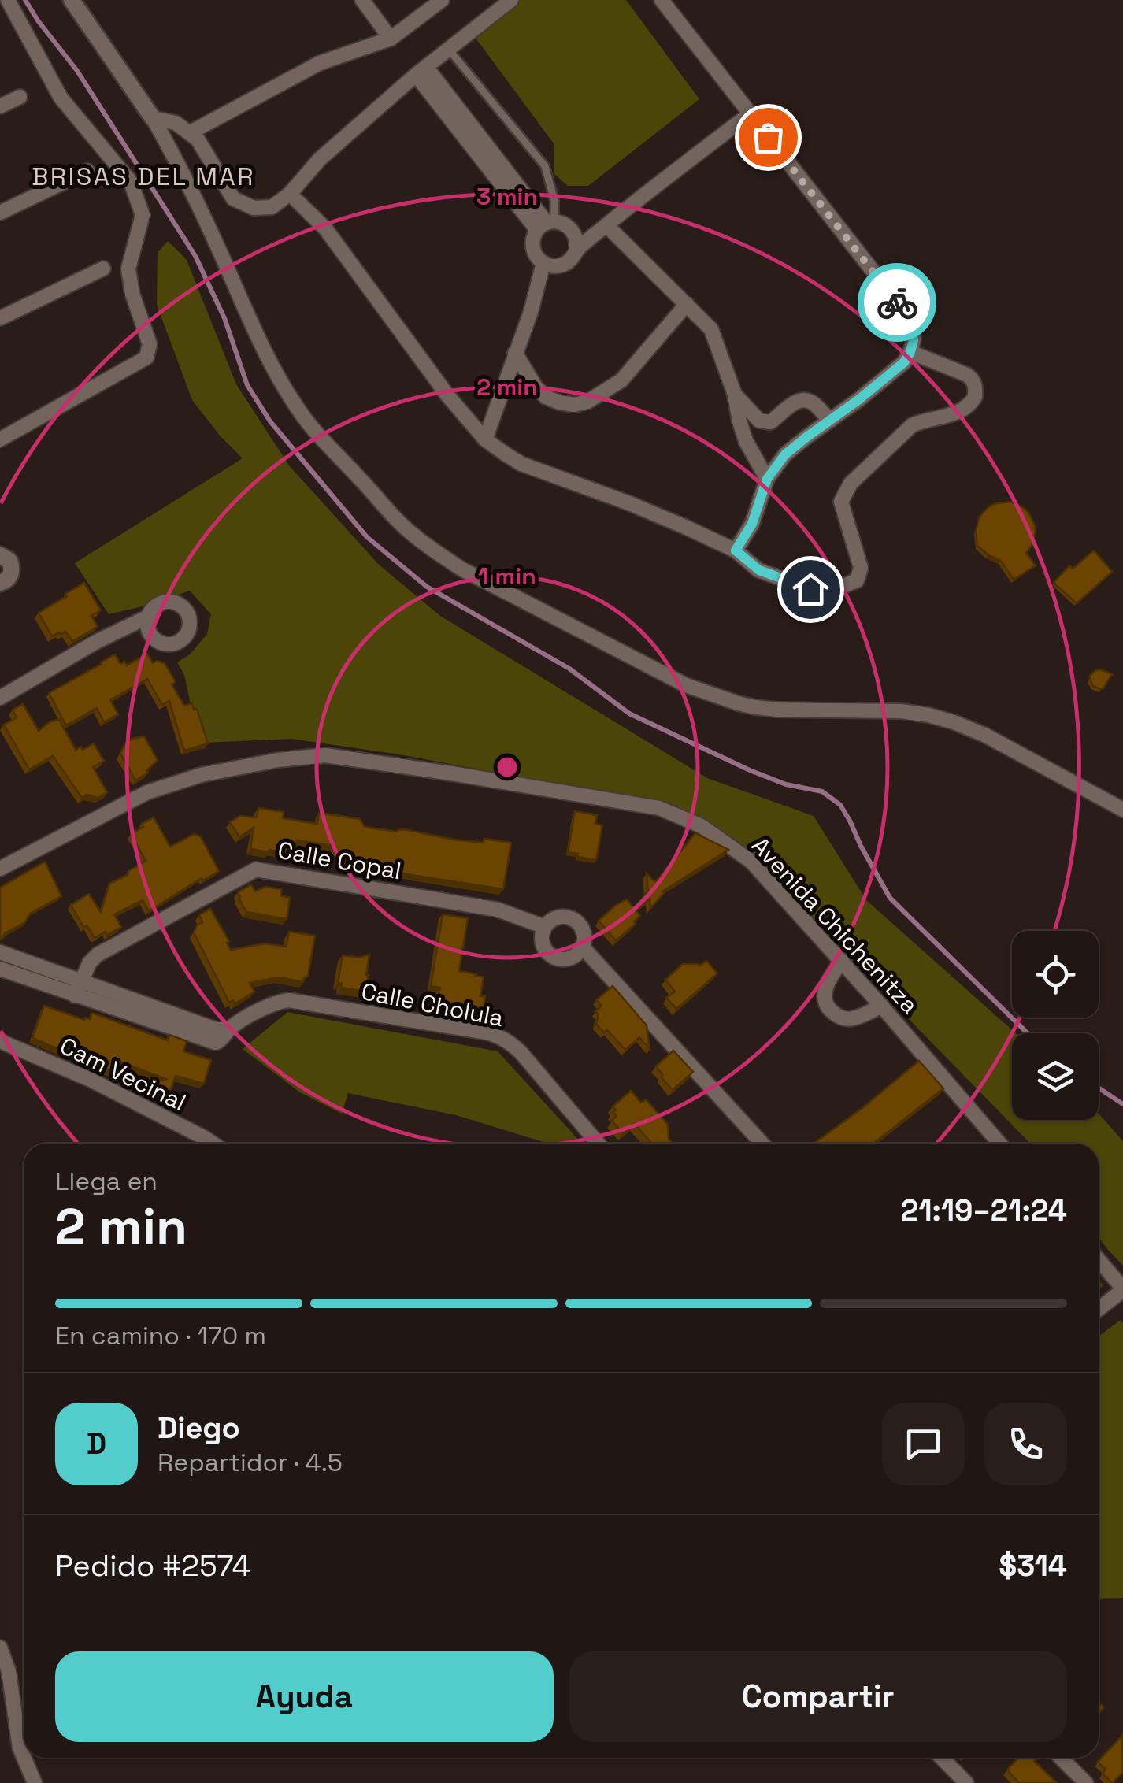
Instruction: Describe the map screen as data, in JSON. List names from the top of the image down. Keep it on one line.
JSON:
{"streets":{"street":["Calle Copal","Avenida Chichenitza","Calle Cholula","Cam Vecinal"]},"crossings":[["Calle Copal","Calle Cholula"]],"districts":["BRISAS DEL MAR"],"page":{"heading":["2 min","Llega en","21:19–21:24"],"panel":["Diego","Repartidor · 4.5","Pedido #2574","$314"],"bar":"En camino · 170 m","round":"D","buttons":["Ayuda","Compartir"]},"rings":["3 min","2 min","1 min"]}
